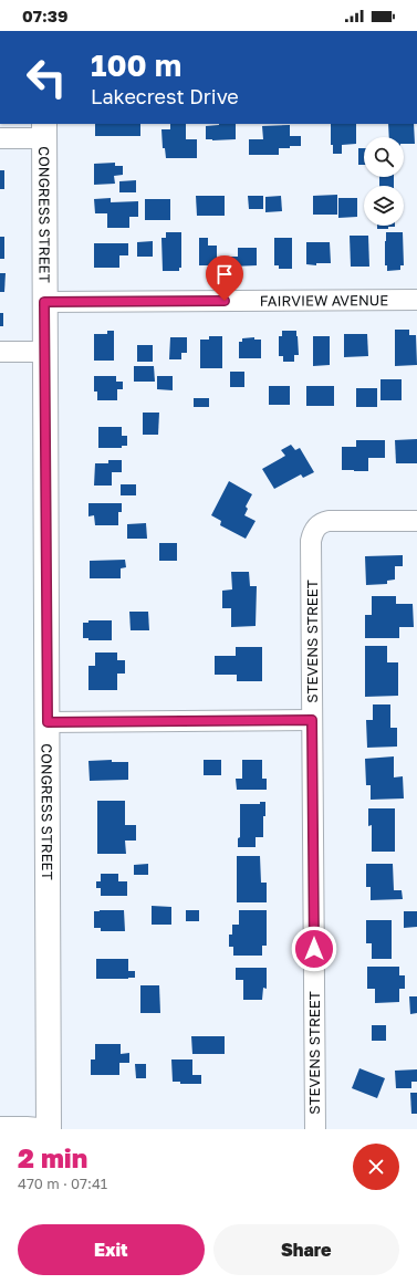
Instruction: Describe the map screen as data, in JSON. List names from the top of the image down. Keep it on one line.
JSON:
{"streets":{"street":["CONGRESS STREET","FAIRVIEW AVENUE","STEVENS STREET"]},"crossings":[["CONGRESS STREET","FAIRVIEW AVENUE"]],"page":{"status":"07:39","turn":["100 m","Lakecrest Drive"],"heading":["2 min","470 m · 07:41"],"buttons":["Exit","Share"]}}
